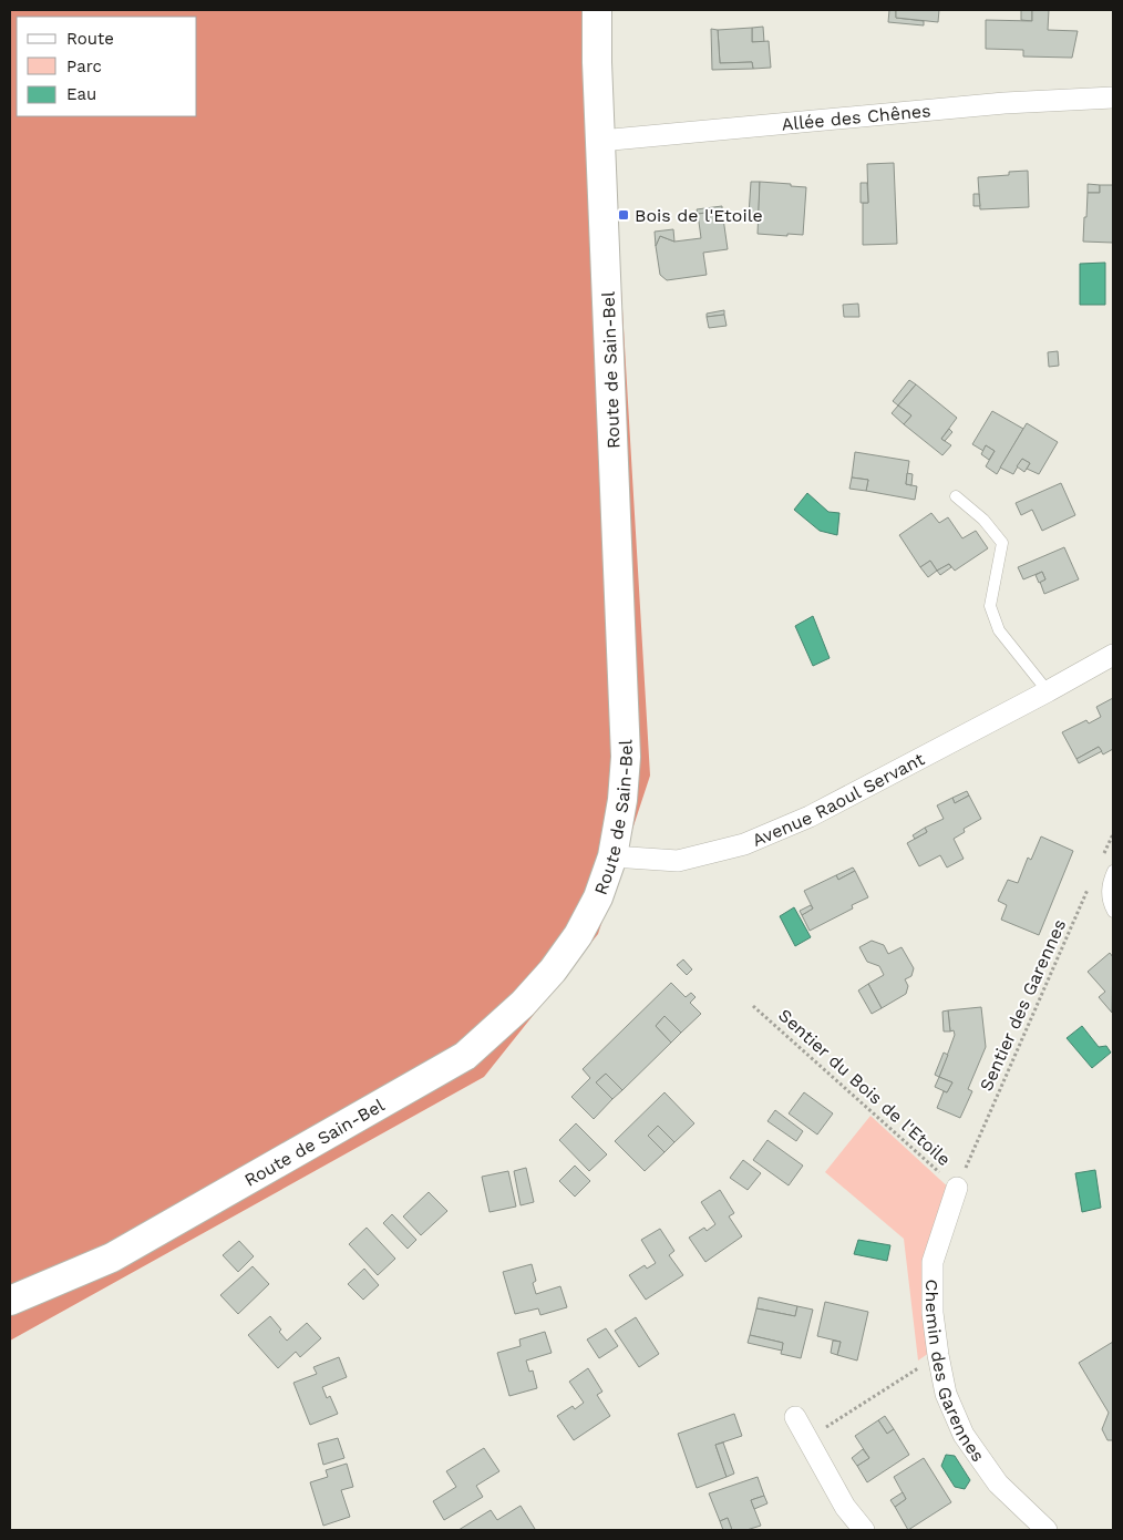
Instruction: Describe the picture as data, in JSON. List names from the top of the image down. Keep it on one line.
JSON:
{"streets":{"main road":["Route de Sain-Bel"],"street":["Allée des Chênes","Avenue Raoul Servant","Chemin des Garennes"],"path":["Sentier des Garennes","Sentier du Bois de l'Etoile"]},"crossings":[["Allée des Chênes","Route de Sain-Bel"],["Route de Sain-Bel","Avenue Raoul Servant"],["Sentier des Garennes","Sentier du Bois de l'Etoile"],["Sentier des Garennes","Chemin des Garennes"],["Sentier du Bois de l'Etoile","Chemin des Garennes"]],"places":{"transit":["Bois de l'Etoile"]},"legend":["Route","Parc","Eau"]}
